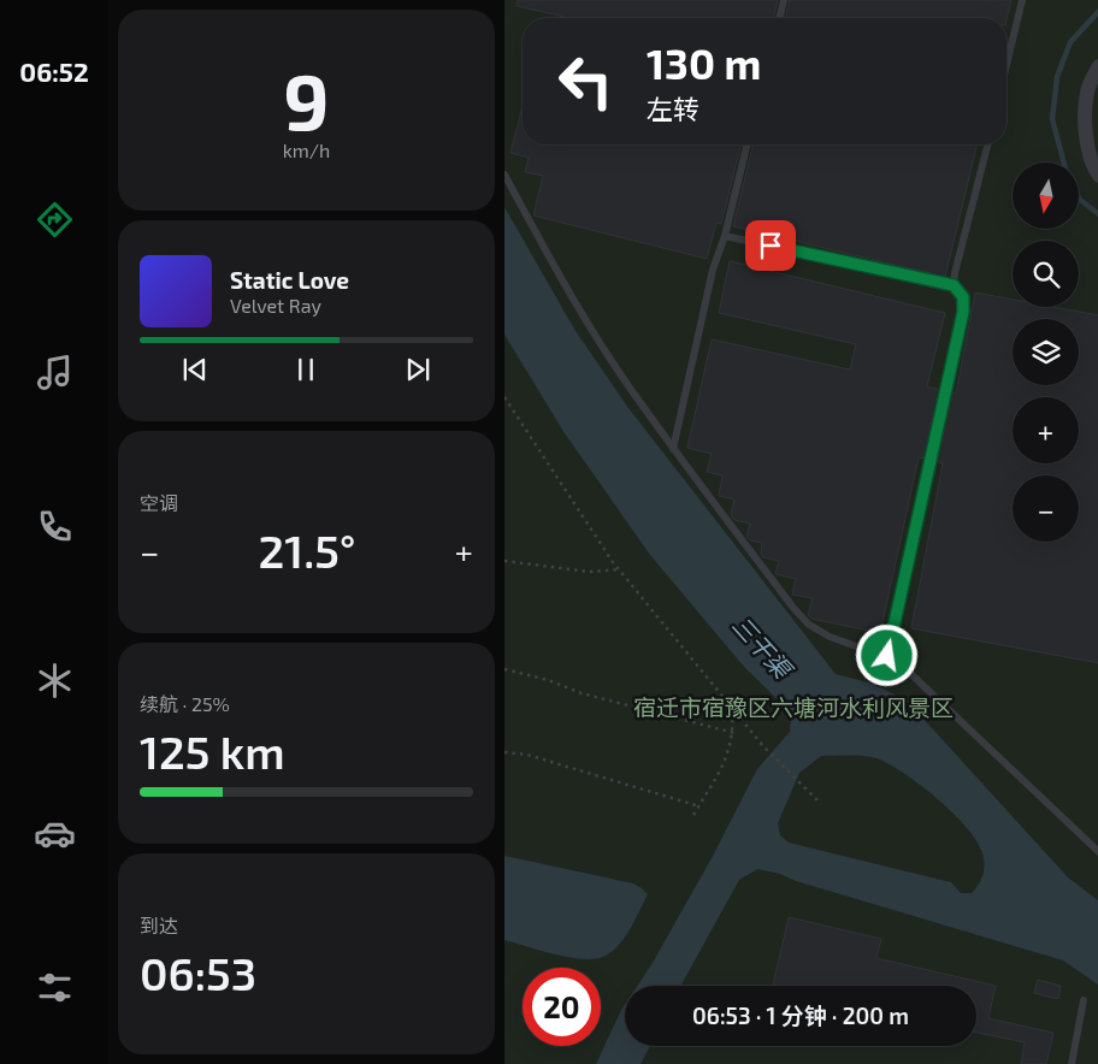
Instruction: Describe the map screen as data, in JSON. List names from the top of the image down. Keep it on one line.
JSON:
{"water":["三干渠"],"parks":["宿迁市宿豫区六塘河水利风景区"],"north":"bottom","page":{"tabs":"06:52","tile":[["9","km/h"],"空调",["续航 · 25%","125 km"],["到达","06:53"]],"turn":["130 m","左转"],"map_buttons":["+","−"],"song":["Static Love","Velvet Ray"],"heat":["−","21.5°","+"],"limit":"20","trip":"06:53 · 1 分钟 · 200 m"}}
